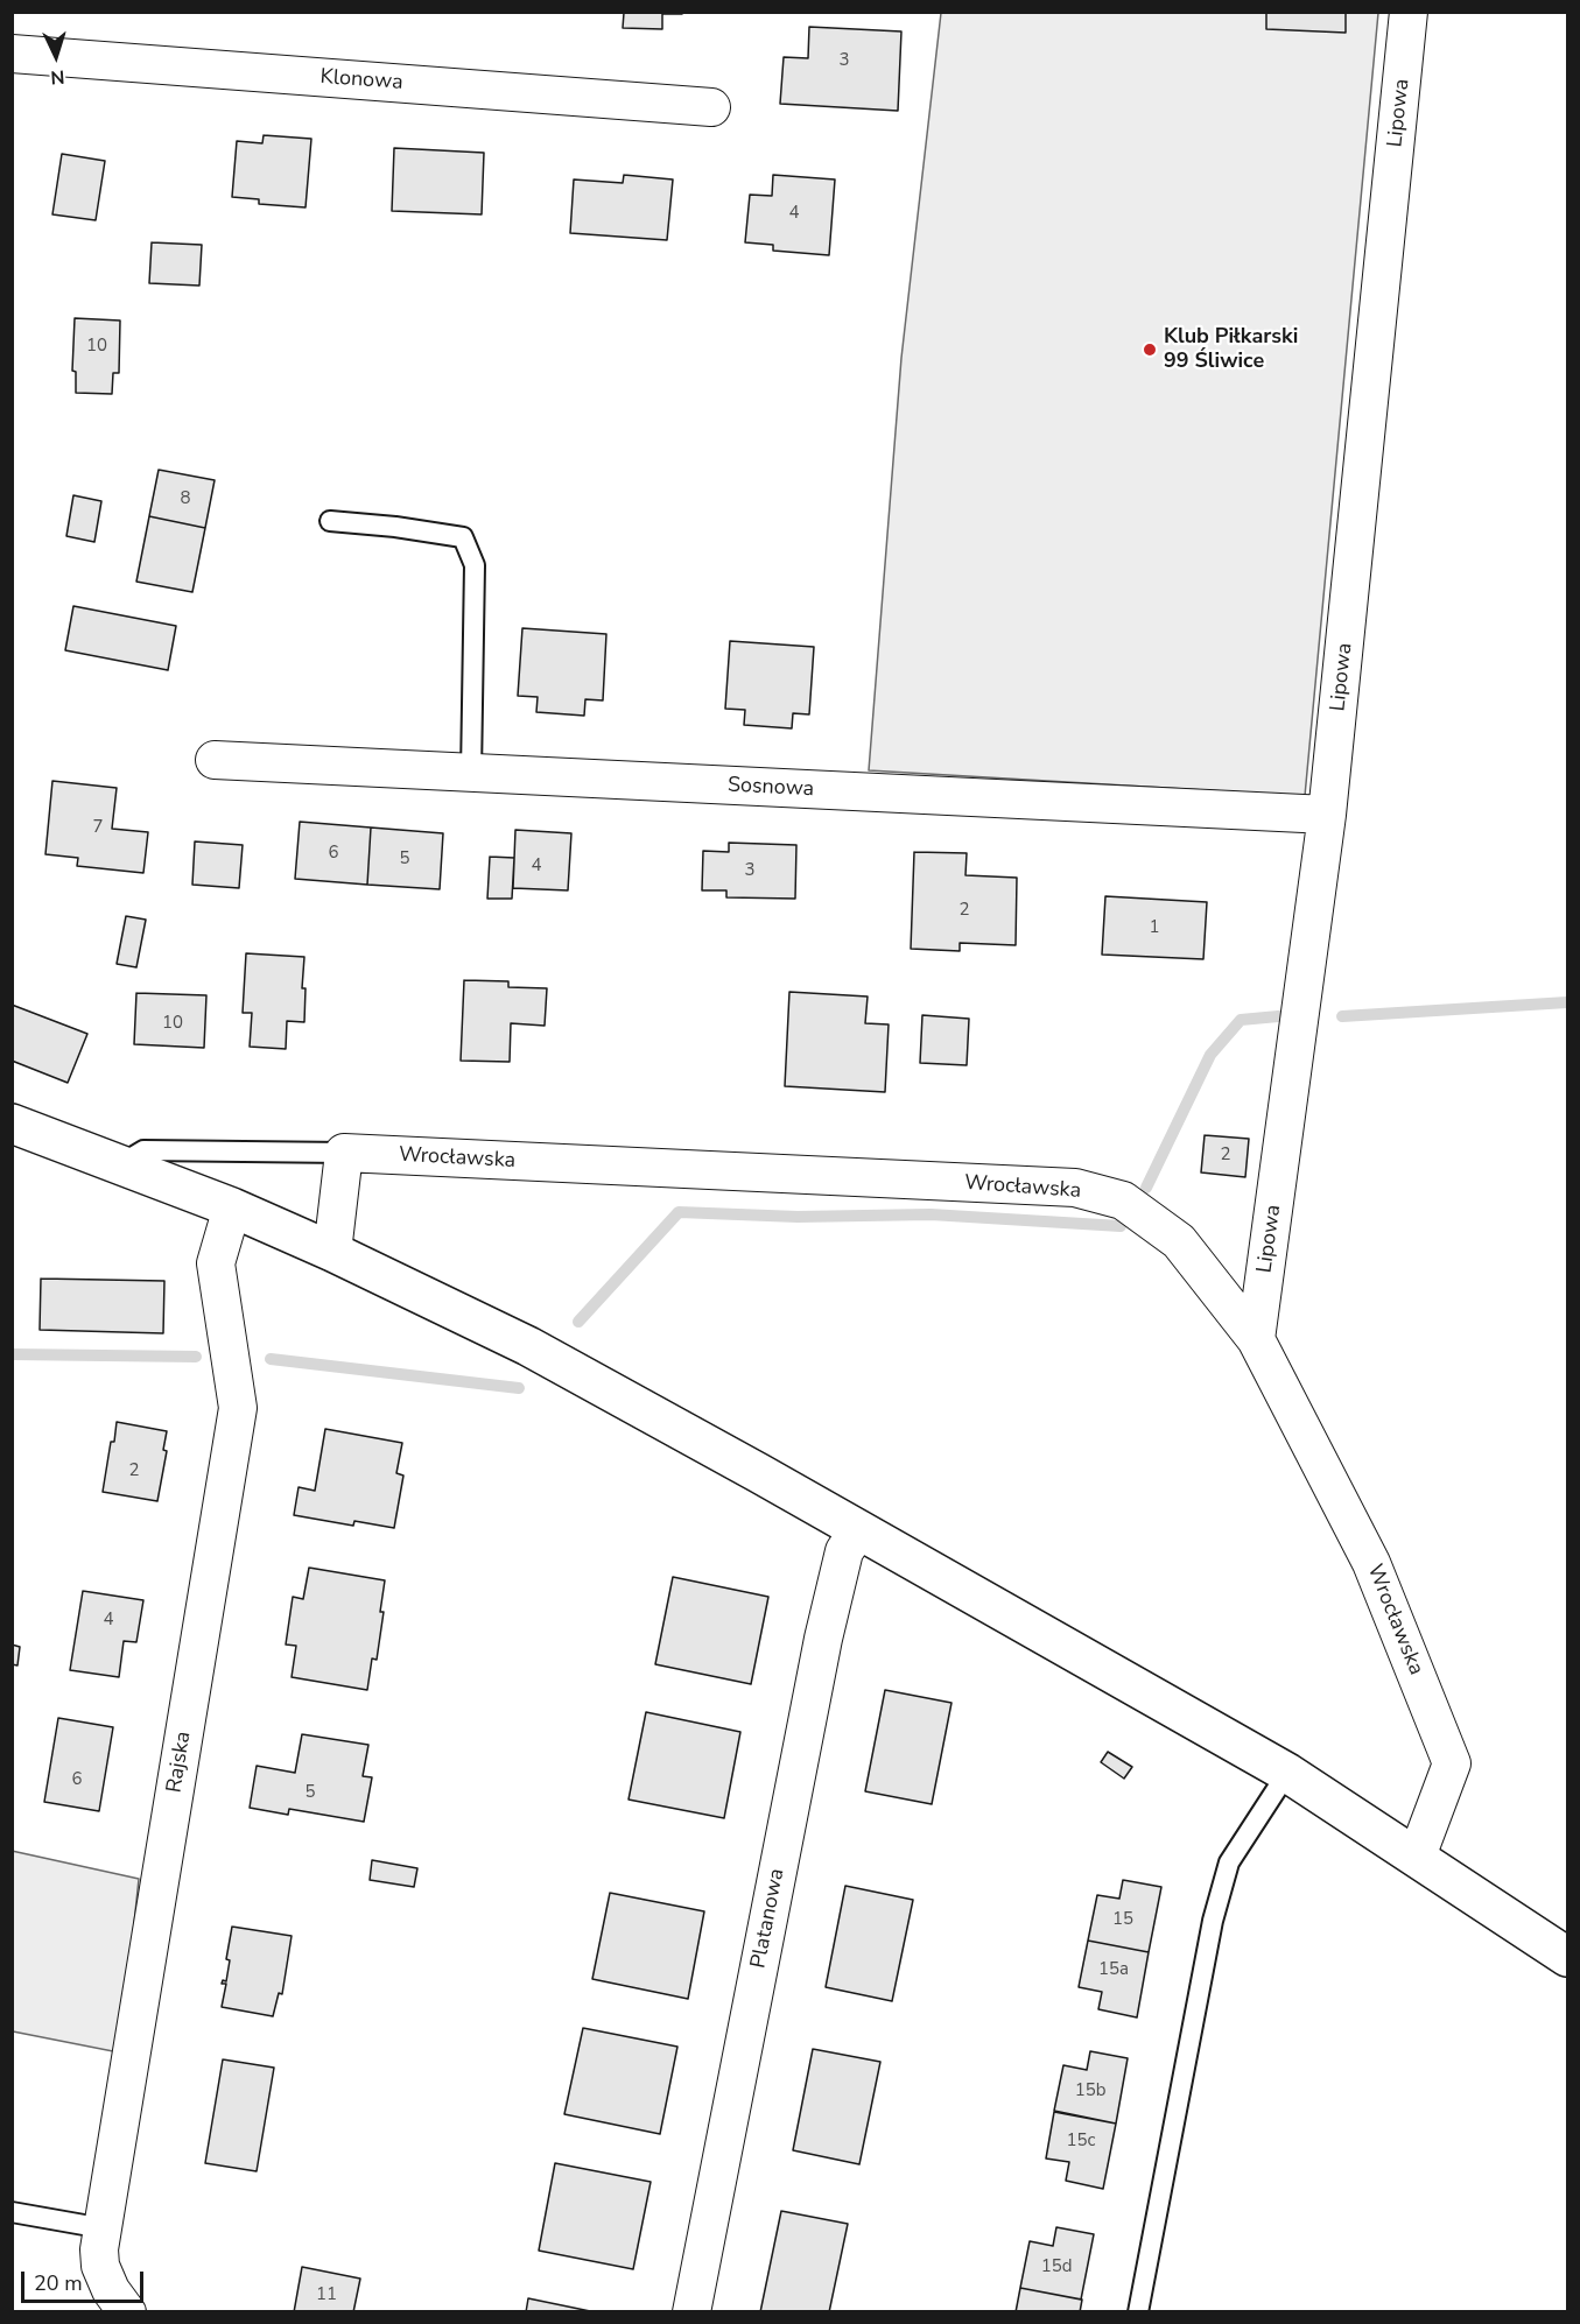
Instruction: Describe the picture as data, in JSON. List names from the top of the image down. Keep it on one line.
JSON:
{"streets":{"street":["Klonowa","Lipowa","Sosnowa","Wrocławska","Rajska","Platanowa"]},"crossings":[["Lipowa","Sosnowa"],["Lipowa","Wrocławska"]],"places":["Klub Piłkarski 99 Śliwice"],"house_numbers":["3","4","10","8","7","6","5","4","3","2","1","10","2","2","4","6","5","15","15a","15b","15c","15d","11"],"scale_bar":"20 m","north":"bottom"}
